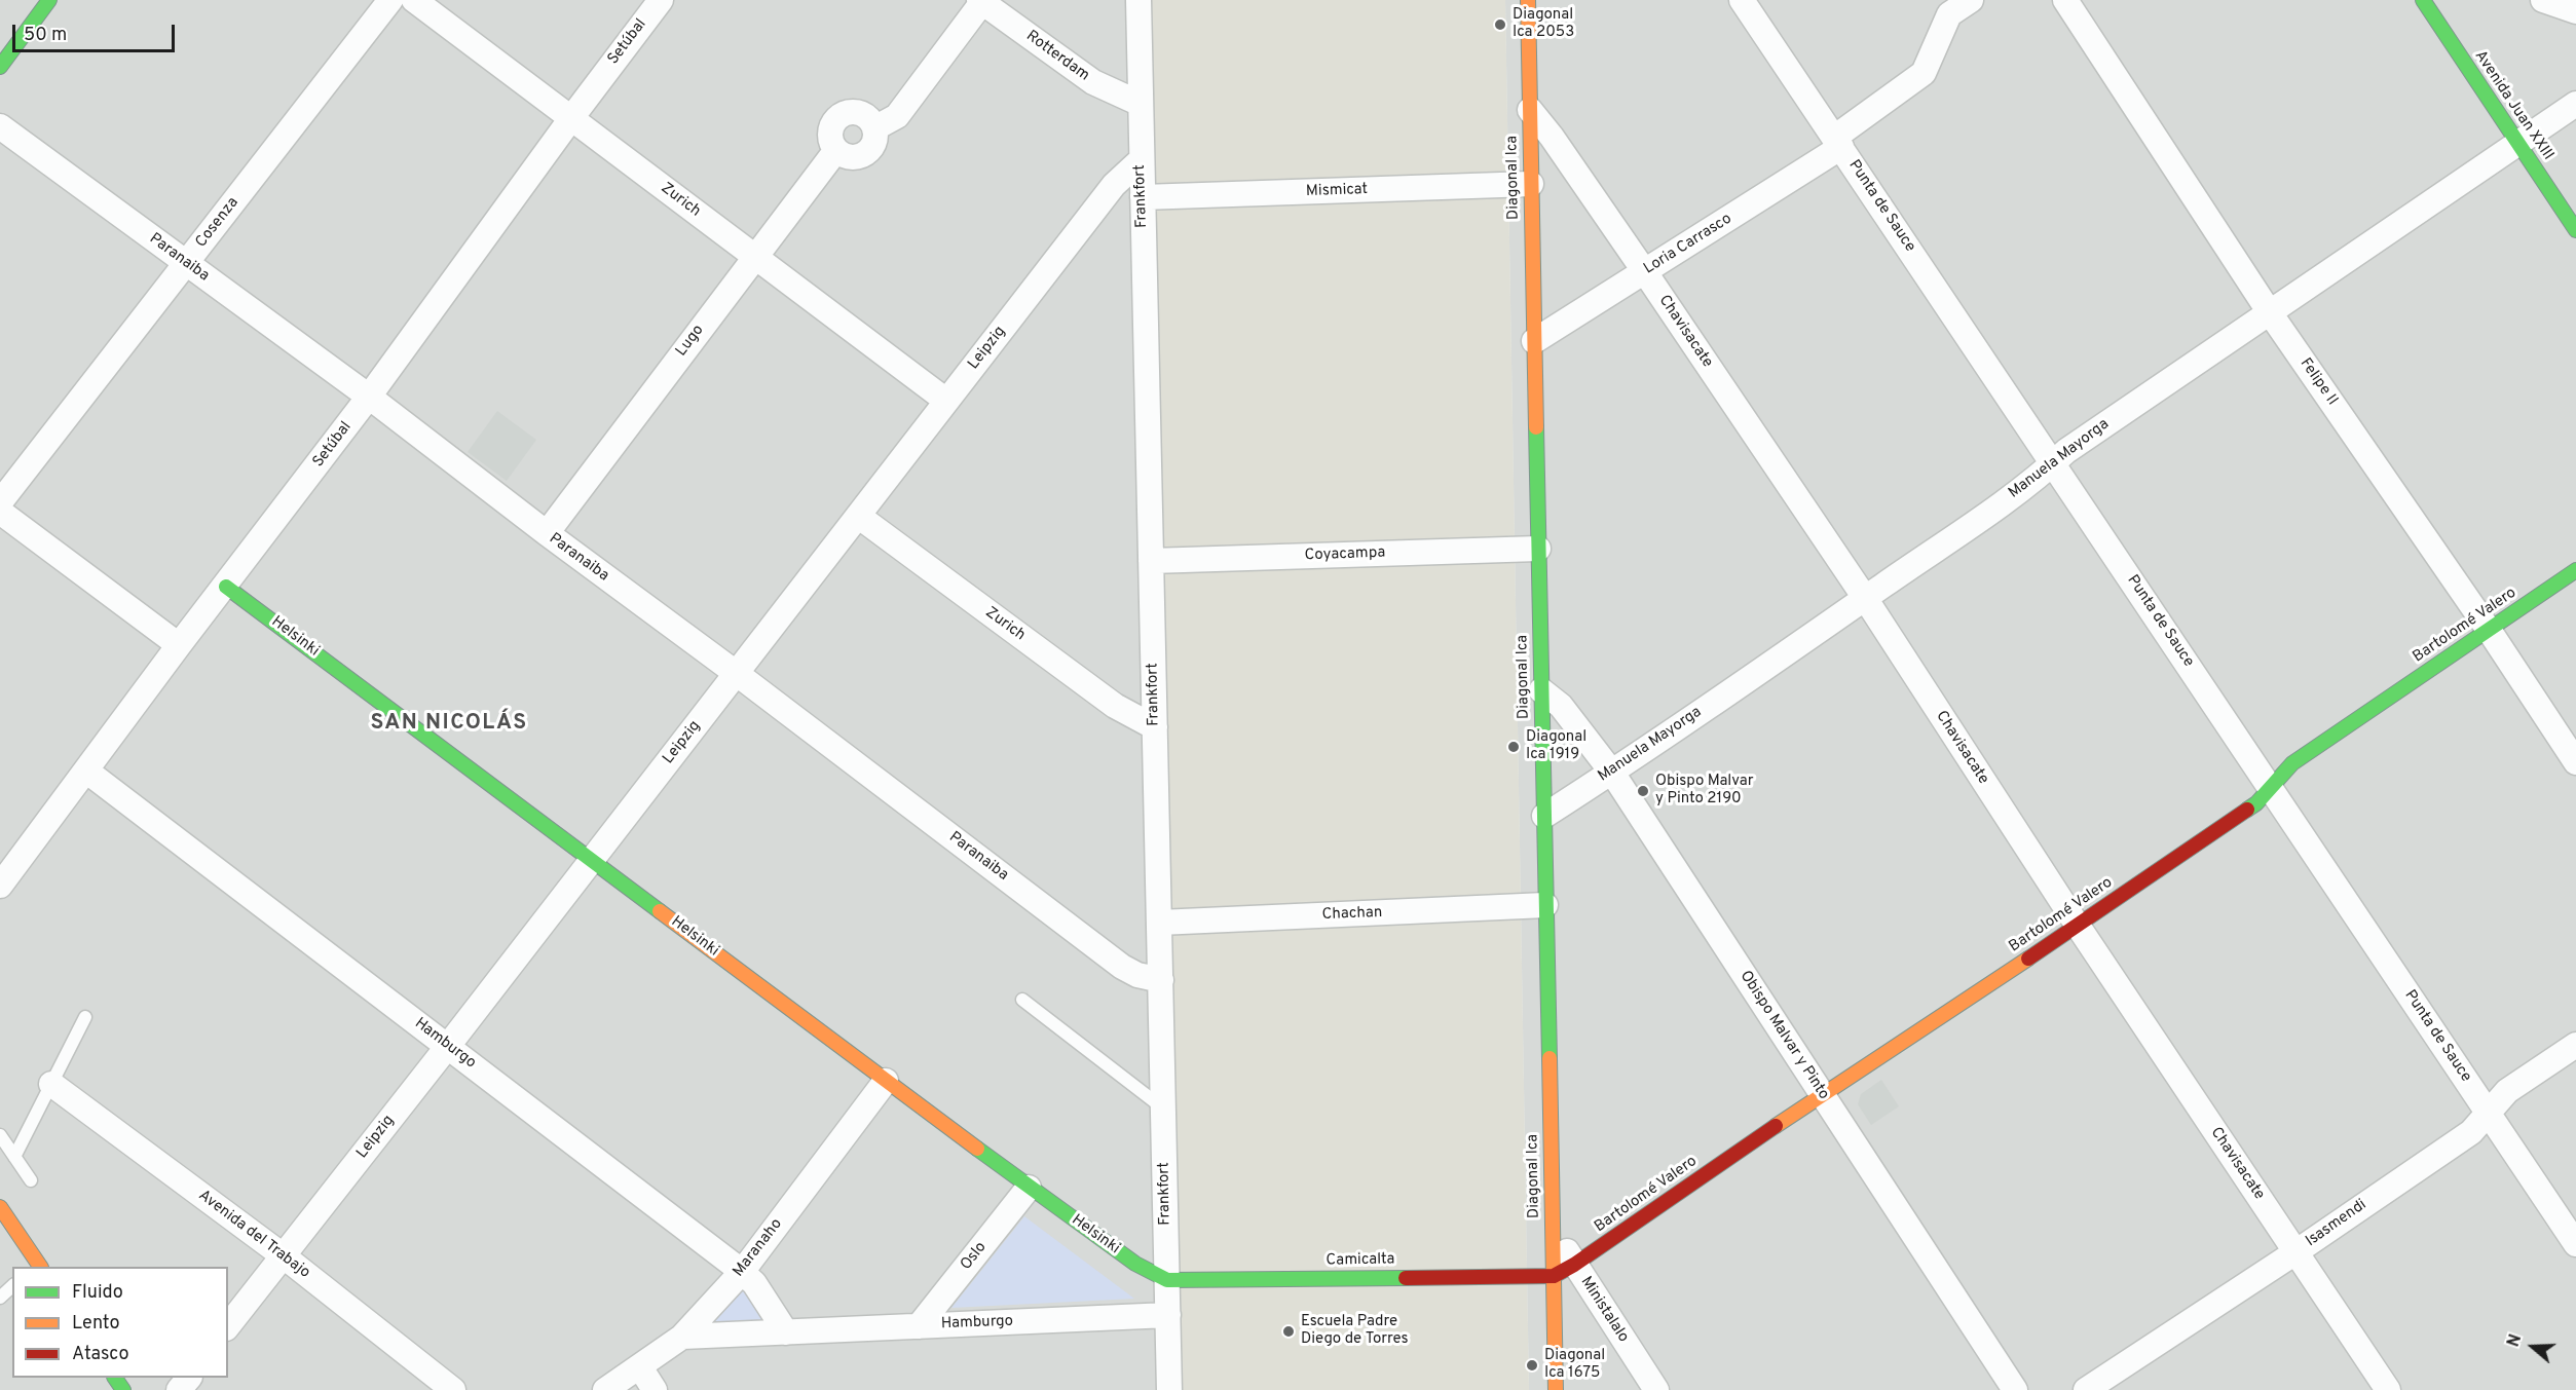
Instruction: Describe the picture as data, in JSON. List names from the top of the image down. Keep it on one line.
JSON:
{"streets":{"street":["Setúbal","Rotterdam","Avenida Juan XXIII","Diagonal Ica","Mismicat","Frankfort","Zurich","Punta de Sauce","Cosenza","Loria Carrasco","Paranaiba","Chavisacate","Lugo","Leipzig","Felipe II","Manuela Mayorga","Coyacampa","Bartolomé Valero","Helsinki","Chachan","Obispo Malvar y Pinto","Hamburgo","Isasmendi","Avenida del Trabajo","Maranaho","Oslo","Camicalta","Ministalalo"]},"crossings":[["Setúbal","Zurich"],["Setúbal","Paranaiba"],["Setúbal","Helsinki"],["Setúbal","Hamburgo"],["Rotterdam","Frankfort"],["Avenida Juan XXIII","Manuela Mayorga"],["Diagonal Ica","Mismicat"],["Diagonal Ica","Loria Carrasco"],["Diagonal Ica","Chavisacate"],["Diagonal Ica","Manuela Mayorga"],["Diagonal Ica","Coyacampa"],["Diagonal Ica","Chachan"],["Diagonal Ica","Obispo Malvar y Pinto"],["Diagonal Ica","Ministalalo"],["Mismicat","Frankfort"],["Frankfort","Zurich"],["Frankfort","Paranaiba"],["Frankfort","Leipzig"],["Frankfort","Coyacampa"],["Frankfort","Helsinki"],["Frankfort","Chachan"],["Frankfort","Hamburgo"],["Frankfort","Camicalta"],["Zurich","Lugo"],["Zurich","Leipzig"],["Punta de Sauce","Loria Carrasco"],["Punta de Sauce","Manuela Mayorga"],["Punta de Sauce","Bartolomé Valero"],["Punta de Sauce","Isasmendi"],["Cosenza","Paranaiba"],["Loria Carrasco","Chavisacate"],["Paranaiba","Lugo"],["Paranaiba","Leipzig"],["Chavisacate","Manuela Mayorga"],["Chavisacate","Bartolomé Valero"],["Chavisacate","Isasmendi"],["Leipzig","Helsinki"],["Leipzig","Hamburgo"],["Leipzig","Avenida del Trabajo"],["Felipe II","Manuela Mayorga"],["Felipe II","Bartolomé Valero"],["Manuela Mayorga","Obispo Malvar y Pinto"],["Bartolomé Valero","Obispo Malvar y Pinto"],["Bartolomé Valero","Camicalta"],["Bartolomé Valero","Ministalalo"],["Helsinki","Maranaho"],["Helsinki","Oslo"],["Helsinki","Camicalta"],["Hamburgo","Maranaho"],["Hamburgo","Oslo"],["Camicalta","Ministalalo"]],"districts":["SAN NICOLÁS"],"places":["Diagonal Ica 2053","Diagonal Ica 1919","Obispo Malvar y Pinto 2190","Escuela Padre Diego de Torres","Diagonal Ica 1675"],"legend":["Fluido","Lento","Atasco"],"scale_bar":"50 m","north":"left"}
